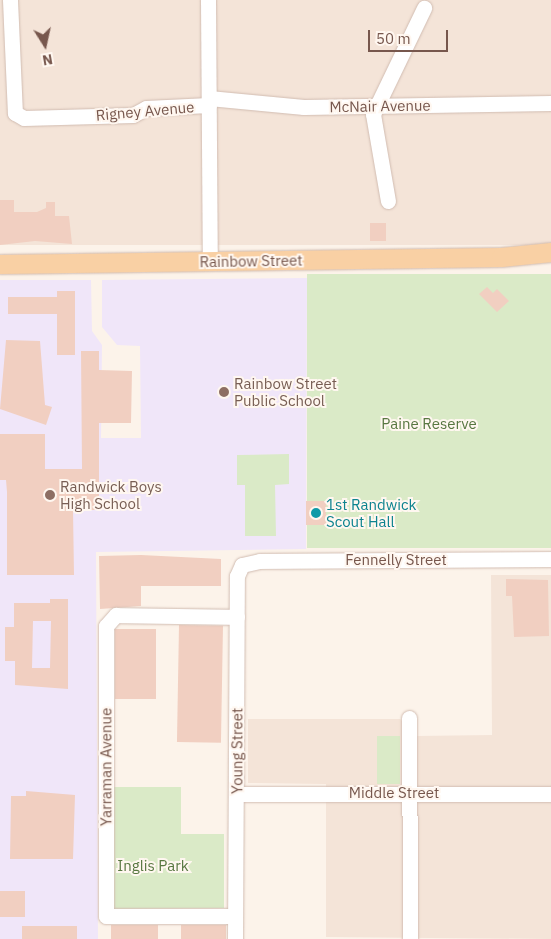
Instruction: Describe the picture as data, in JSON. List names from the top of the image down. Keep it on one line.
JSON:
{"streets":{"main road":["Rainbow Street"],"street":["McNair Avenue","Rigney Avenue","Fennelly Street","Young Street","Yarraman Avenue","Middle Street"]},"crossings":[["McNair Avenue","Rigney Avenue"],["Fennelly Street","Young Street"],["Young Street","Yarraman Avenue"],["Young Street","Middle Street"]],"parks":["Paine Reserve","Inglis Park"],"places":["Rainbow Street Public School","Randwick Boys High School","1st Randwick Scout Hall"],"scale_bar":"50 m","north":"bottom"}
